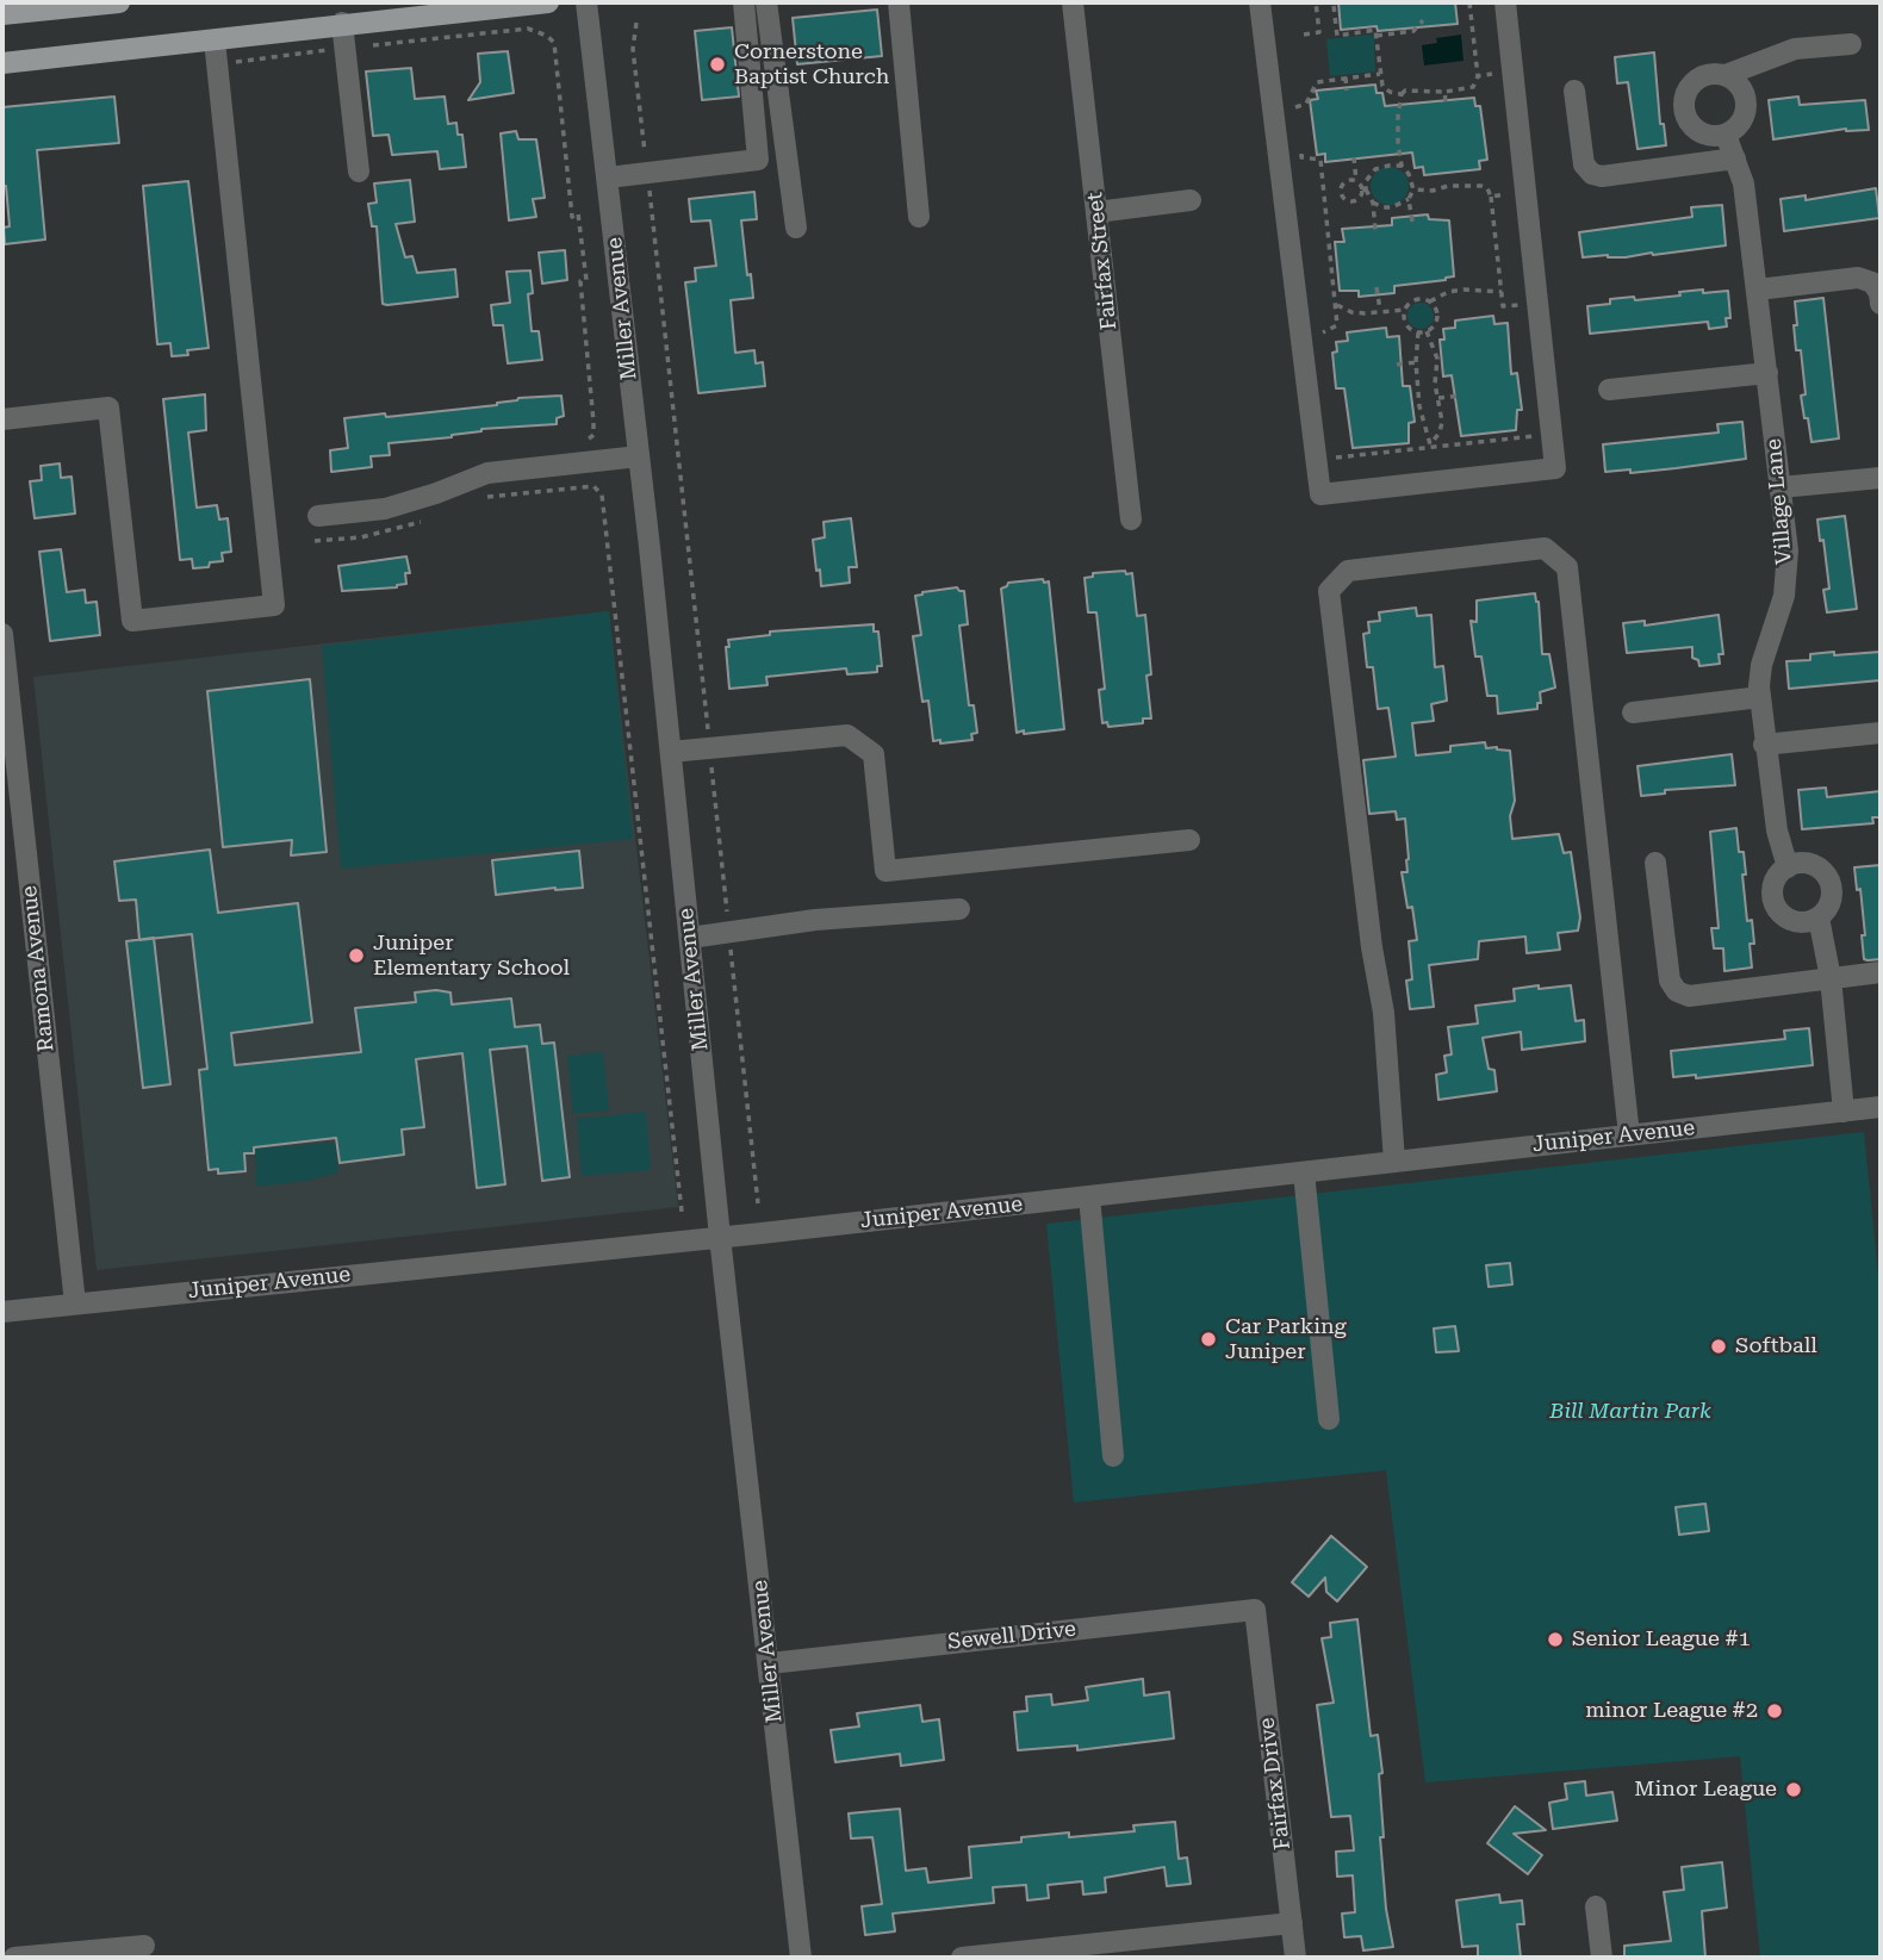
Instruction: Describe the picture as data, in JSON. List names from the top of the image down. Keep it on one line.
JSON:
{"streets":{"street":["Fairfax Street","Miller Avenue","Village Lane","Ramona Avenue","Juniper Avenue","Sewell Drive","Fairfax Drive"]},"crossings":[["Miller Avenue","Juniper Avenue"],["Miller Avenue","Sewell Drive"],["Ramona Avenue","Juniper Avenue"],["Sewell Drive","Fairfax Drive"]],"parks":["Bill Martin Park"],"places":["Cornerstone Baptist Church","Juniper Elementary School","Car Parking Juniper","Softball","Senior League #1","minor League #2","Minor League"]}
